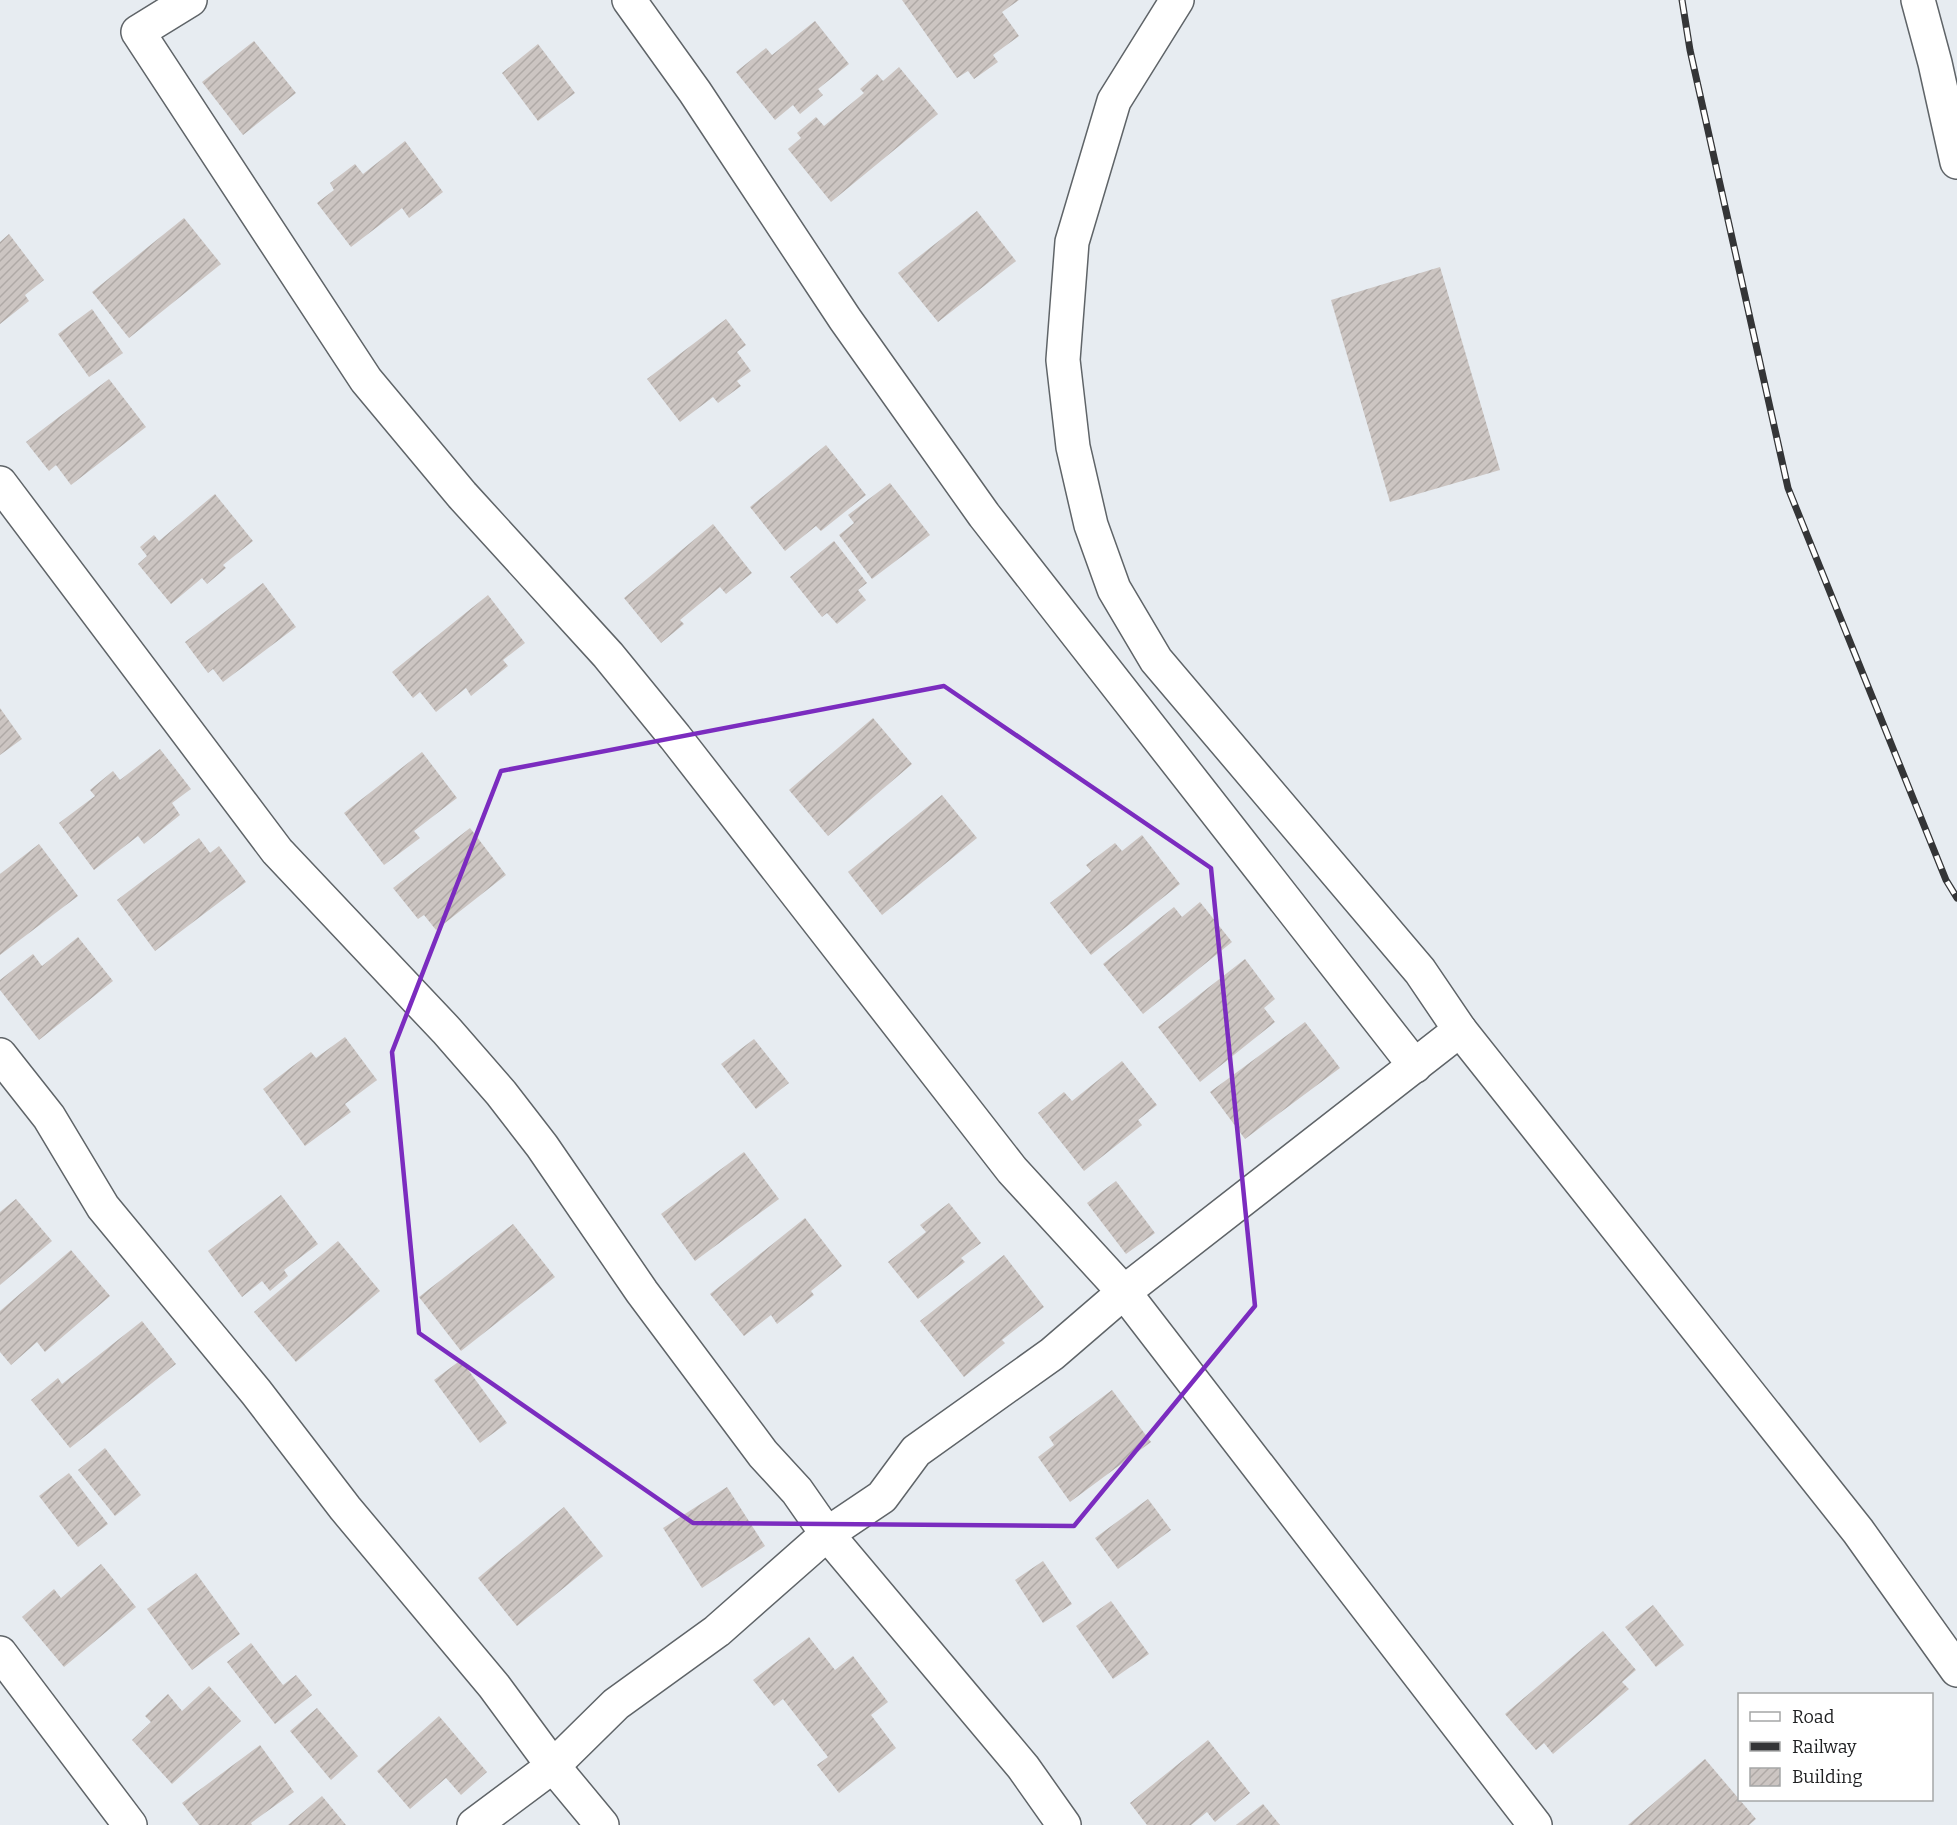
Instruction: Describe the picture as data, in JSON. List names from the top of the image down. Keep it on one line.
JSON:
{"legend":["Road","Railway","Building"]}
